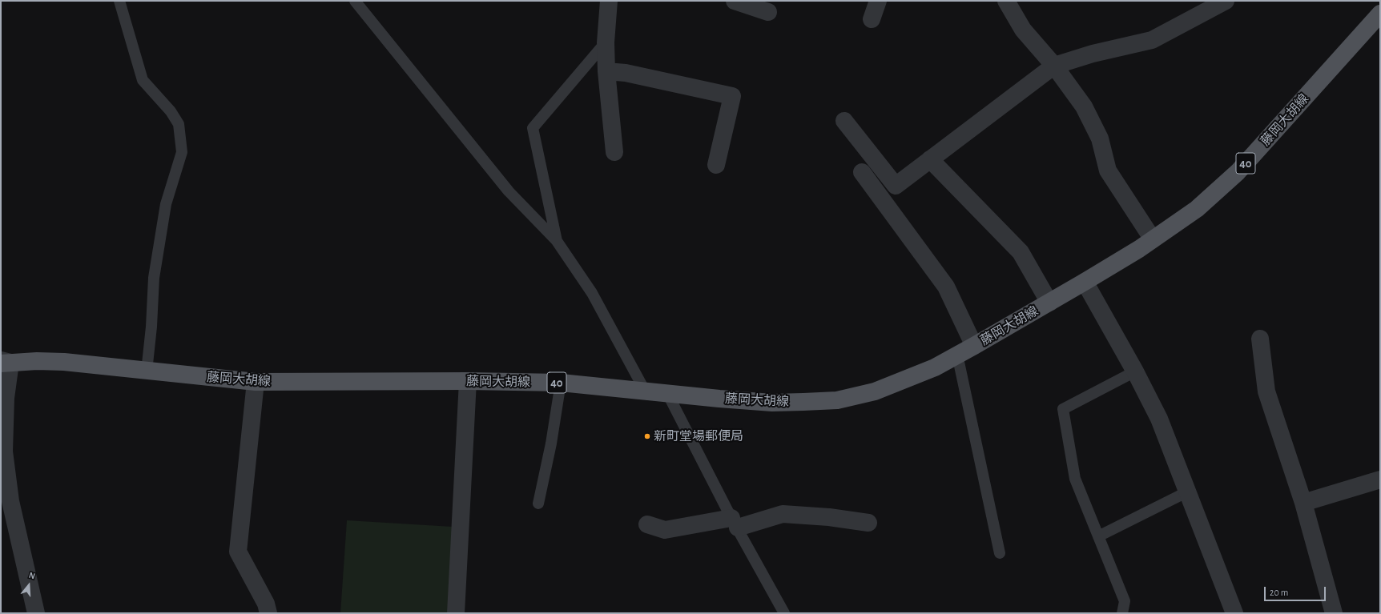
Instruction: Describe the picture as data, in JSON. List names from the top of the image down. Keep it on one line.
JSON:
{"streets":{"main road":["藤岡大胡線","40"]},"places":["新町堂場郵便局"],"scale_bar":"20 m","north":"top"}
